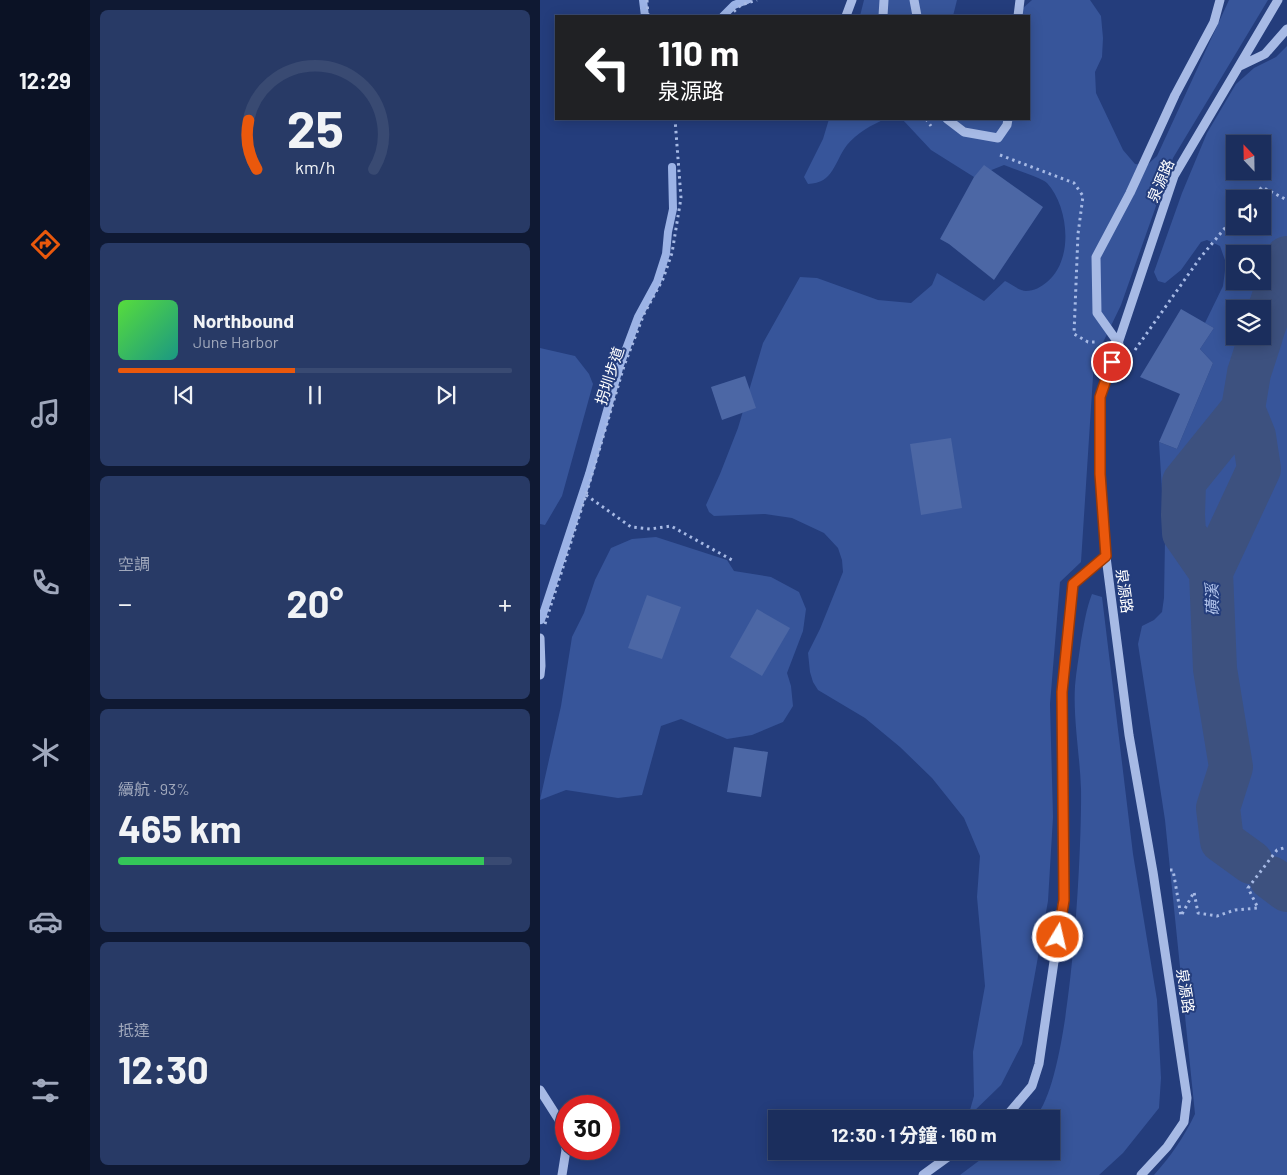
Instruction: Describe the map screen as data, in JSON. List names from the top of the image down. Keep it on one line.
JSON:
{"streets":{"street":["泉源路"],"path":["拐圳步道"]},"water":["磺溪"],"north":"top","page":{"tabs":"12:29","turn":["110 m","泉源路"],"song":["Northbound","June Harbor"],"tile":["空調",["續航 · 93%","465 km"],["抵達","12:30"]],"heat":["−","20°","+"],"limit":"30","trip":"12:30 · 1 分鐘 · 160 m","gauge":["25","km/h"]}}
